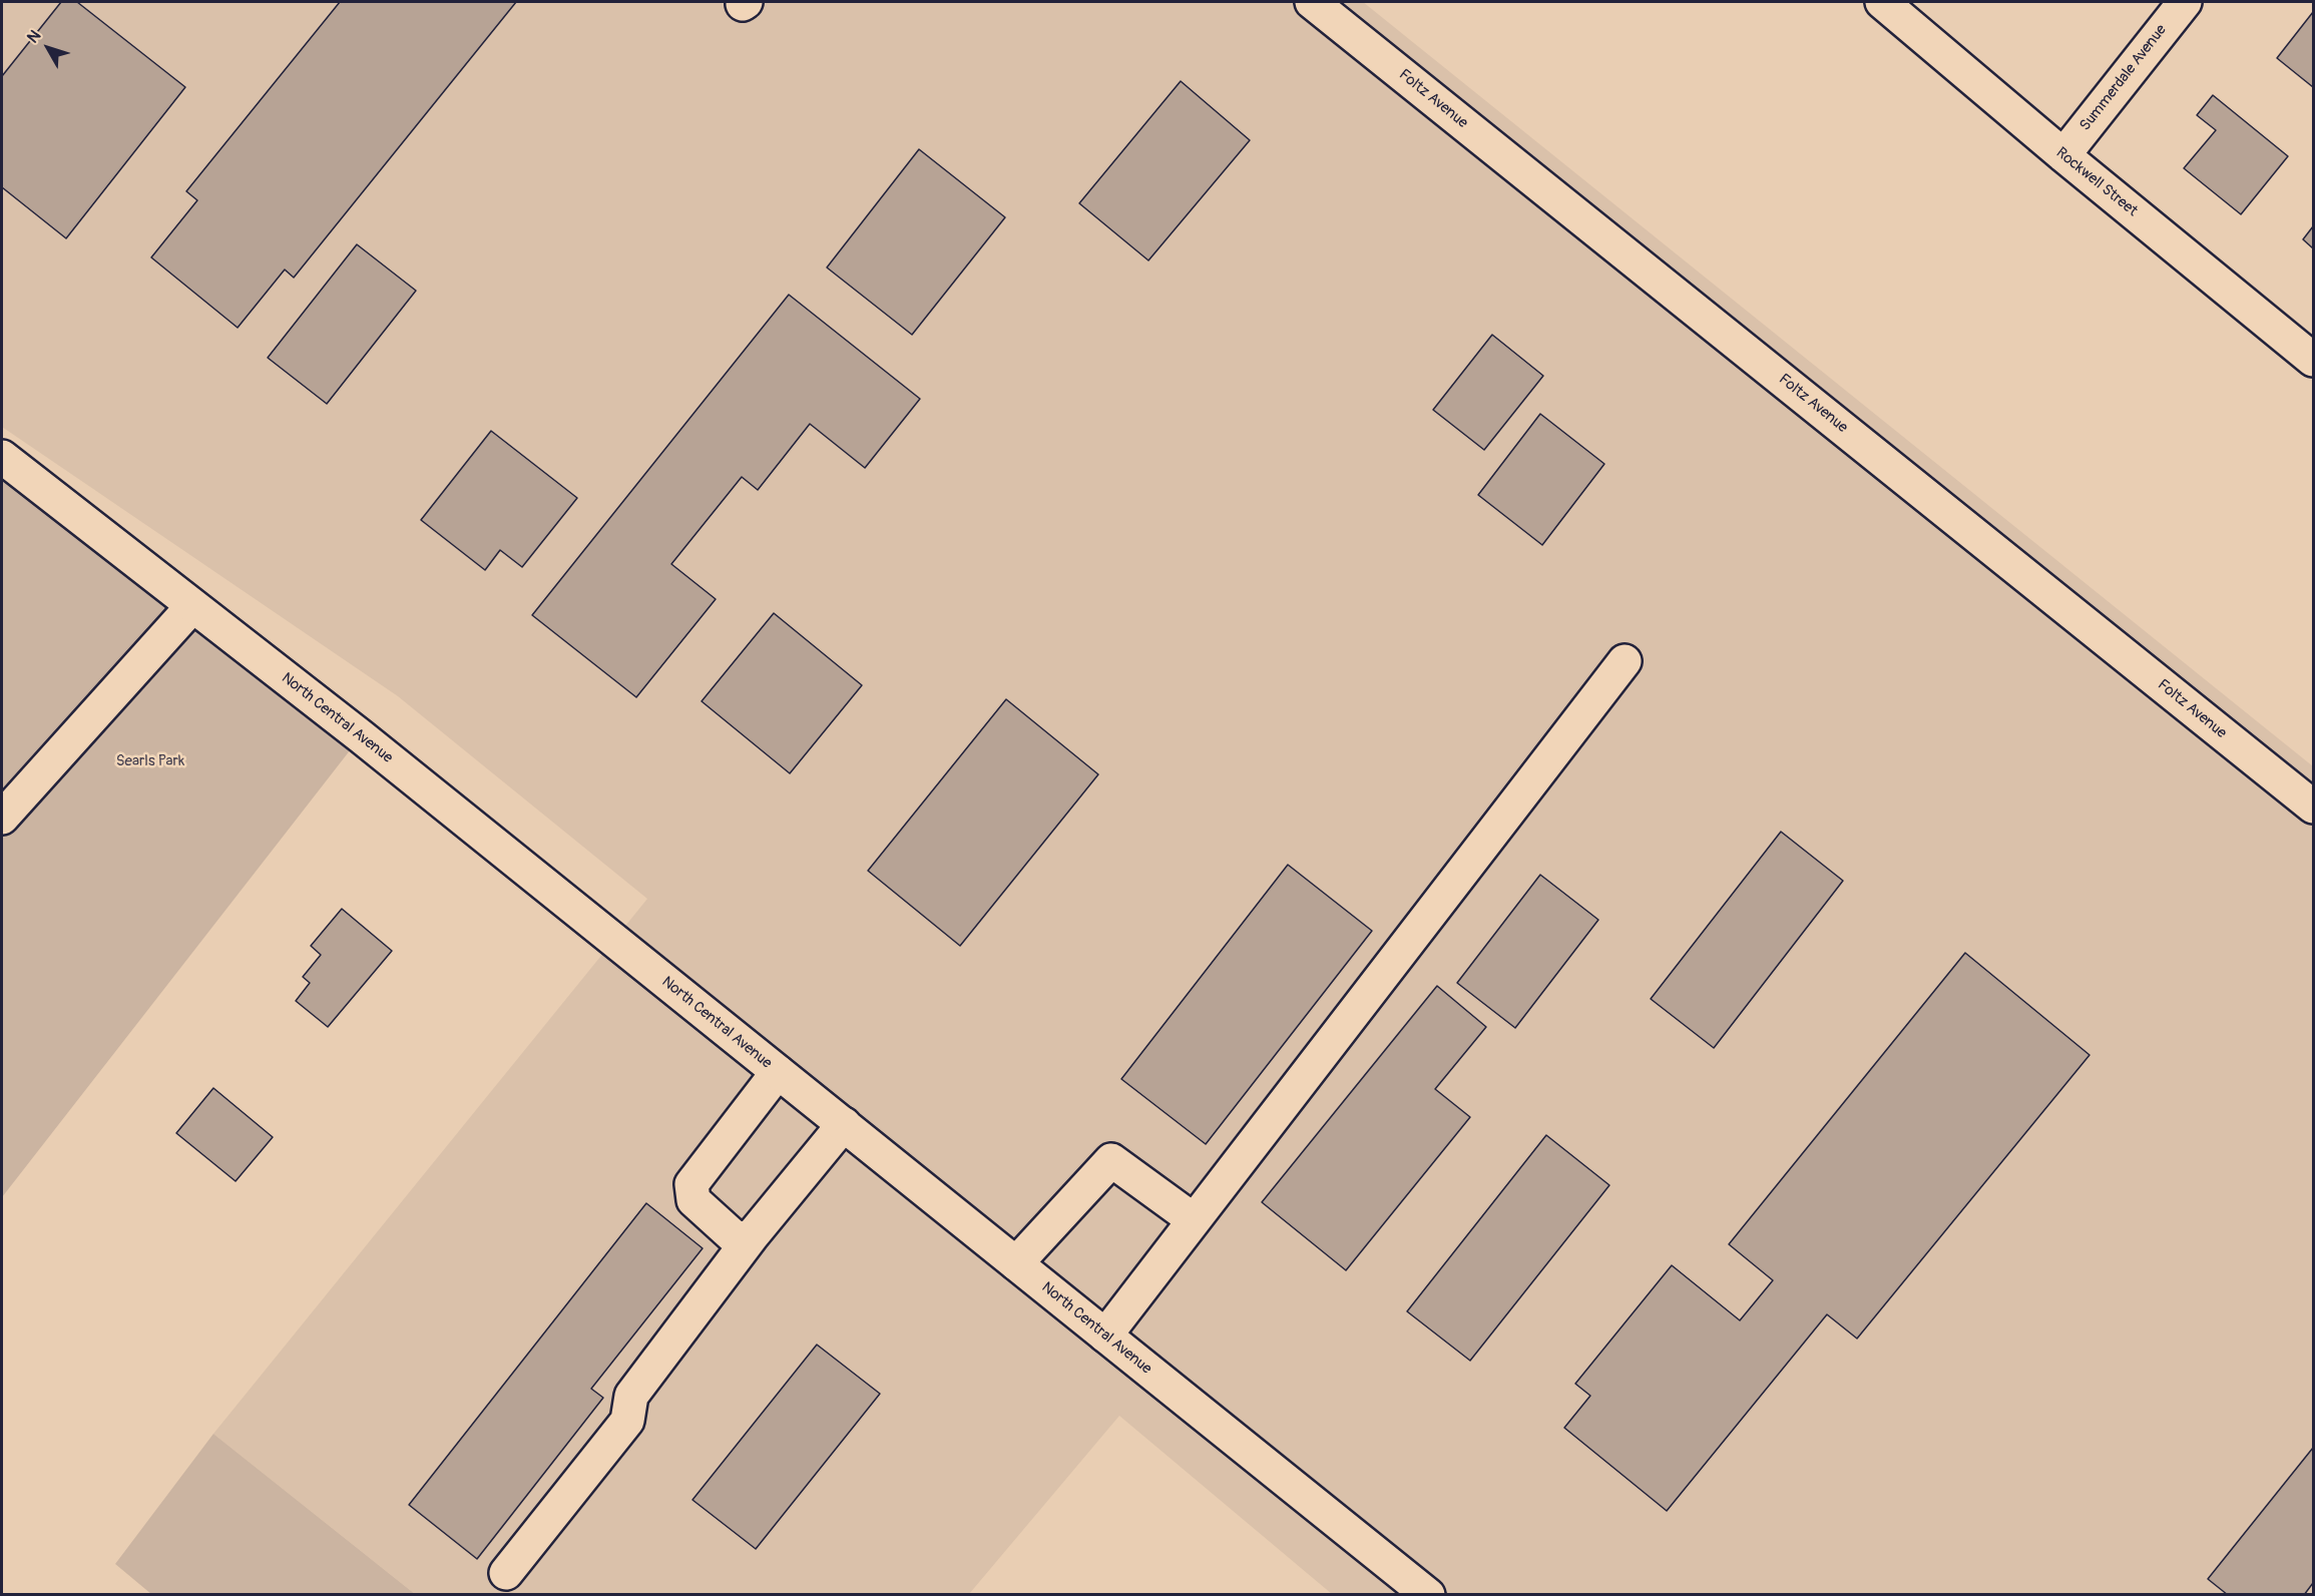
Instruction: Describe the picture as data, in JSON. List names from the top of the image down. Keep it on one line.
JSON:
{"streets":{"street":["Summerdale Avenue","Foltz Avenue","Rockwell Street","North Central Avenue"]},"crossings":[["Summerdale Avenue","Rockwell Street"]],"parks":["Searls Park"],"north":"top left"}
